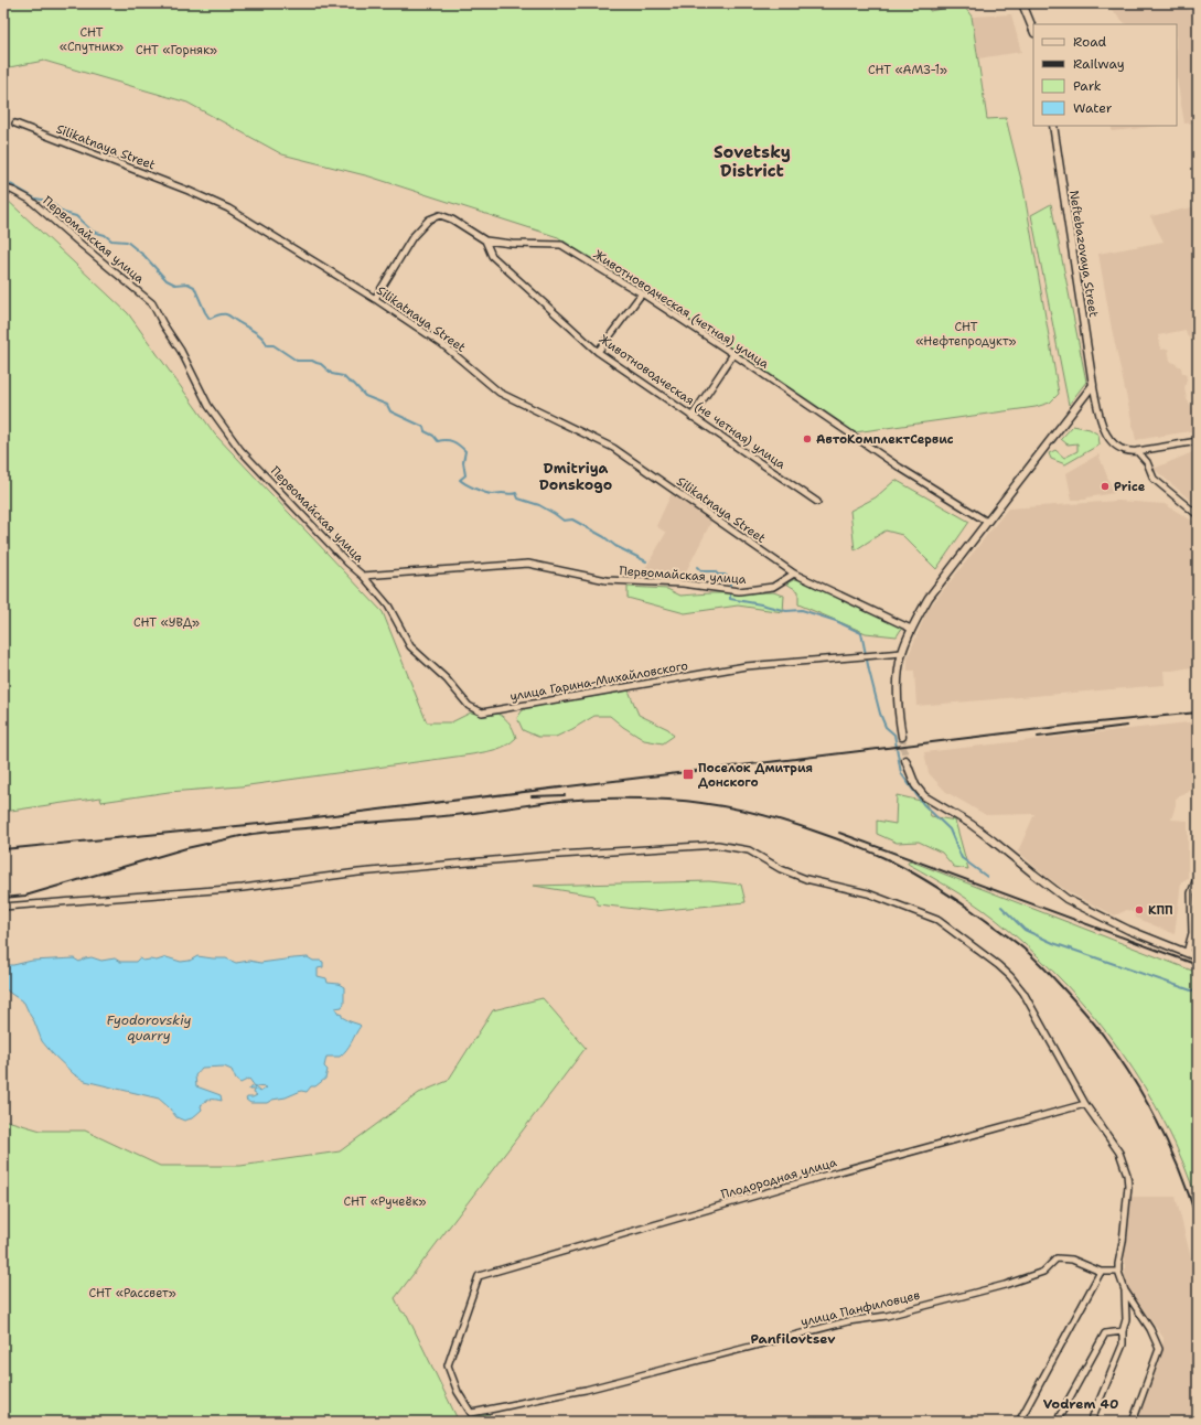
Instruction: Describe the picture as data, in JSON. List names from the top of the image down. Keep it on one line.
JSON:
{"streets":{"street":["Silikatnaya Street","Первомайская улица","Neftebazovaya Street","Животноводческая (четная) улица","Животноводческая (не четная) улица","улица Гарина-Михайловского","Плодородная улица","улица Панфиловцев"]},"crossings":[["Silikatnaya Street","Первомайская улица"],["Silikatnaya Street","Животноводческая (четная) улица"],["Первомайская улица","улица Гарина-Михайловского"],["Животноводческая (четная) улица","Животноводческая (не четная) улица"],["Плодородная улица","улица Панфиловцев"]],"districts":["Sovetsky District","Dmitriya Donskogo","Panfilovtsev","Vodrem 40"],"water":["Fyodorovskiy quarry"],"parks":["СНТ «Спутник»","СНТ «Горняк»","СНТ «АМЗ-1»","СНТ «Нефтепродукт»","СНТ «УВД»","СНТ «Ручеёк»","СНТ «Рассвет»"],"places":{"other":["АвтоКомплектСервис","Price","КПП"],"transit":["Поселок Дмитрия Донского"]},"legend":["Road","Railway","Park","Water"]}
